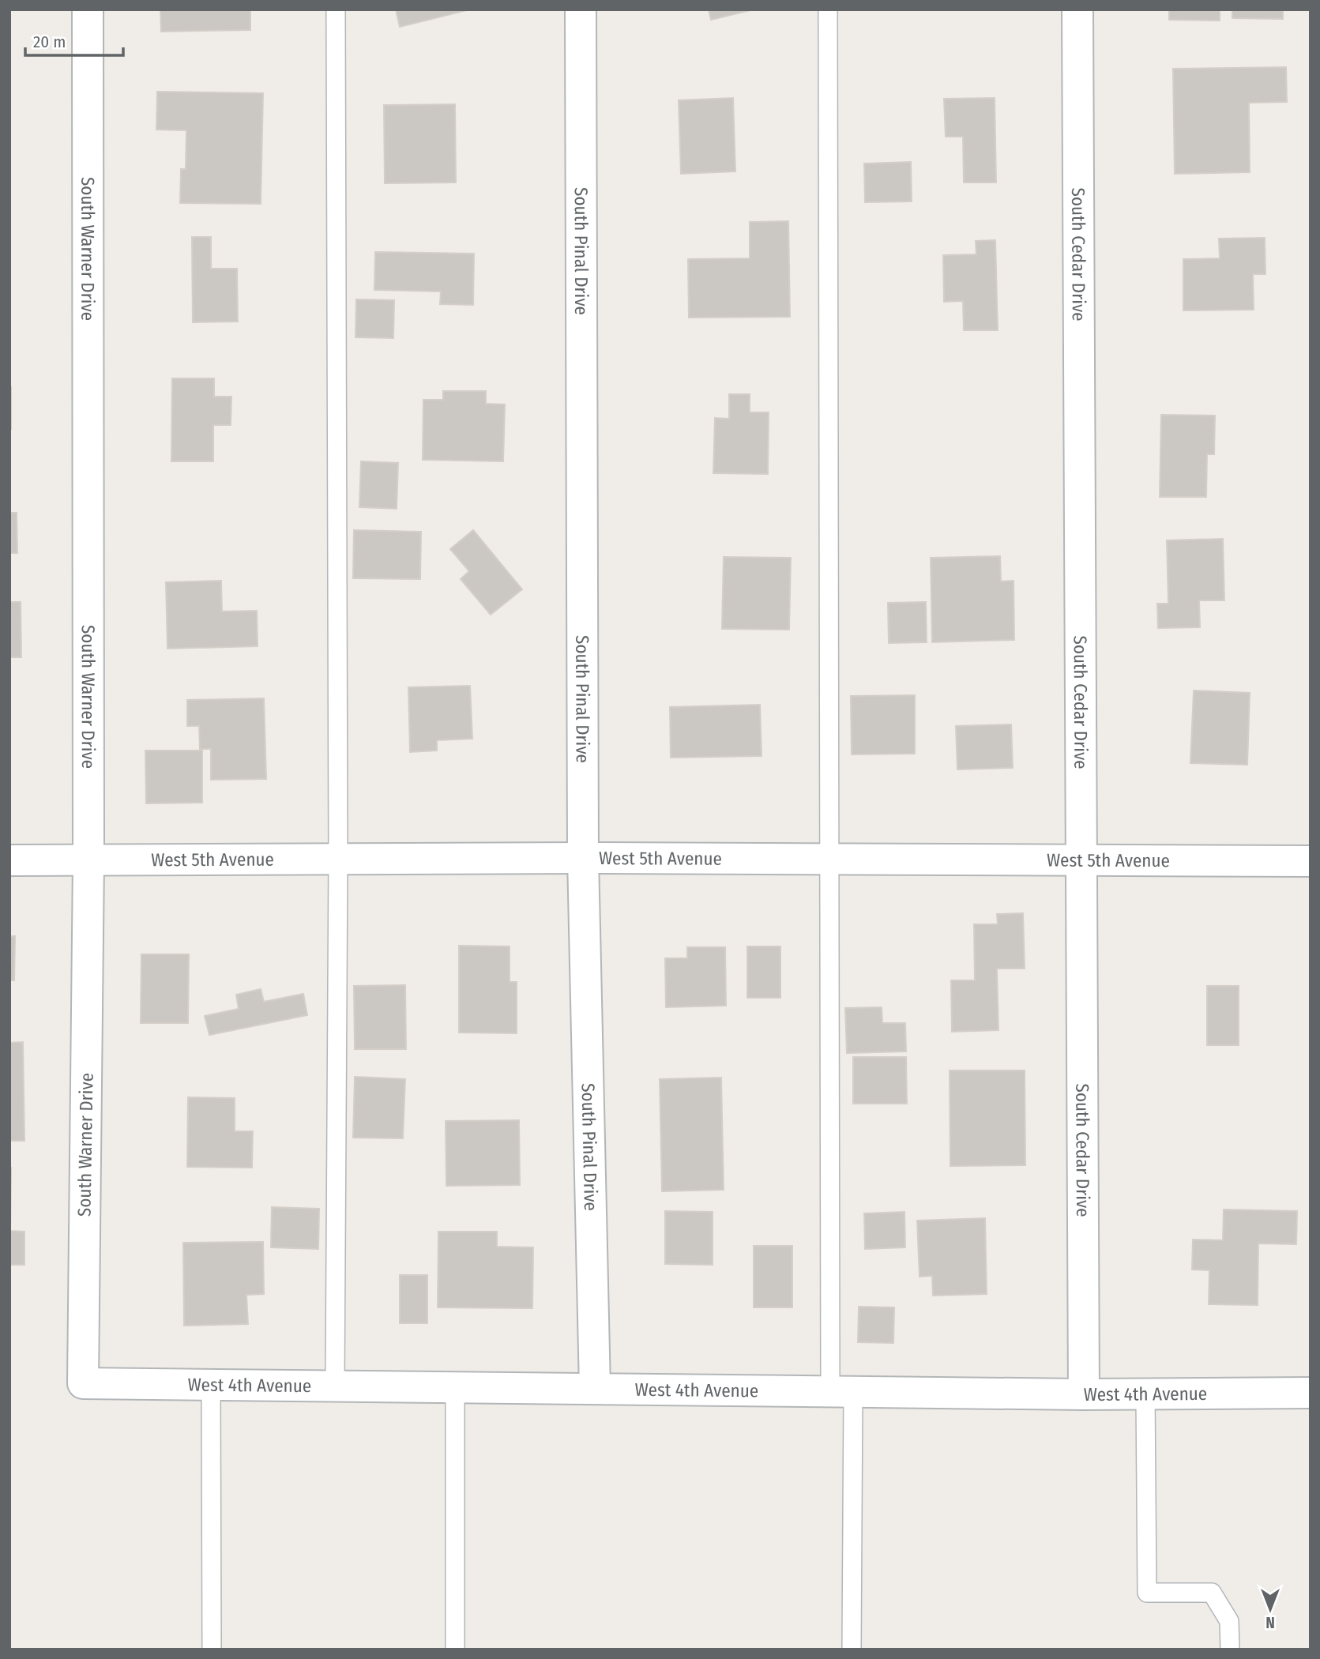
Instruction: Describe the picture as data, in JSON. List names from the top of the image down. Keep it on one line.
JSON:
{"streets":{"street":["South Warner Drive","South Pinal Drive","South Cedar Drive","West 5th Avenue","West 4th Avenue"]},"crossings":[["South Warner Drive","West 5th Avenue"],["South Warner Drive","West 4th Avenue"],["South Pinal Drive","West 5th Avenue"],["South Pinal Drive","West 4th Avenue"],["South Cedar Drive","West 5th Avenue"],["South Cedar Drive","West 4th Avenue"]],"scale_bar":"20 m","north":"bottom"}
